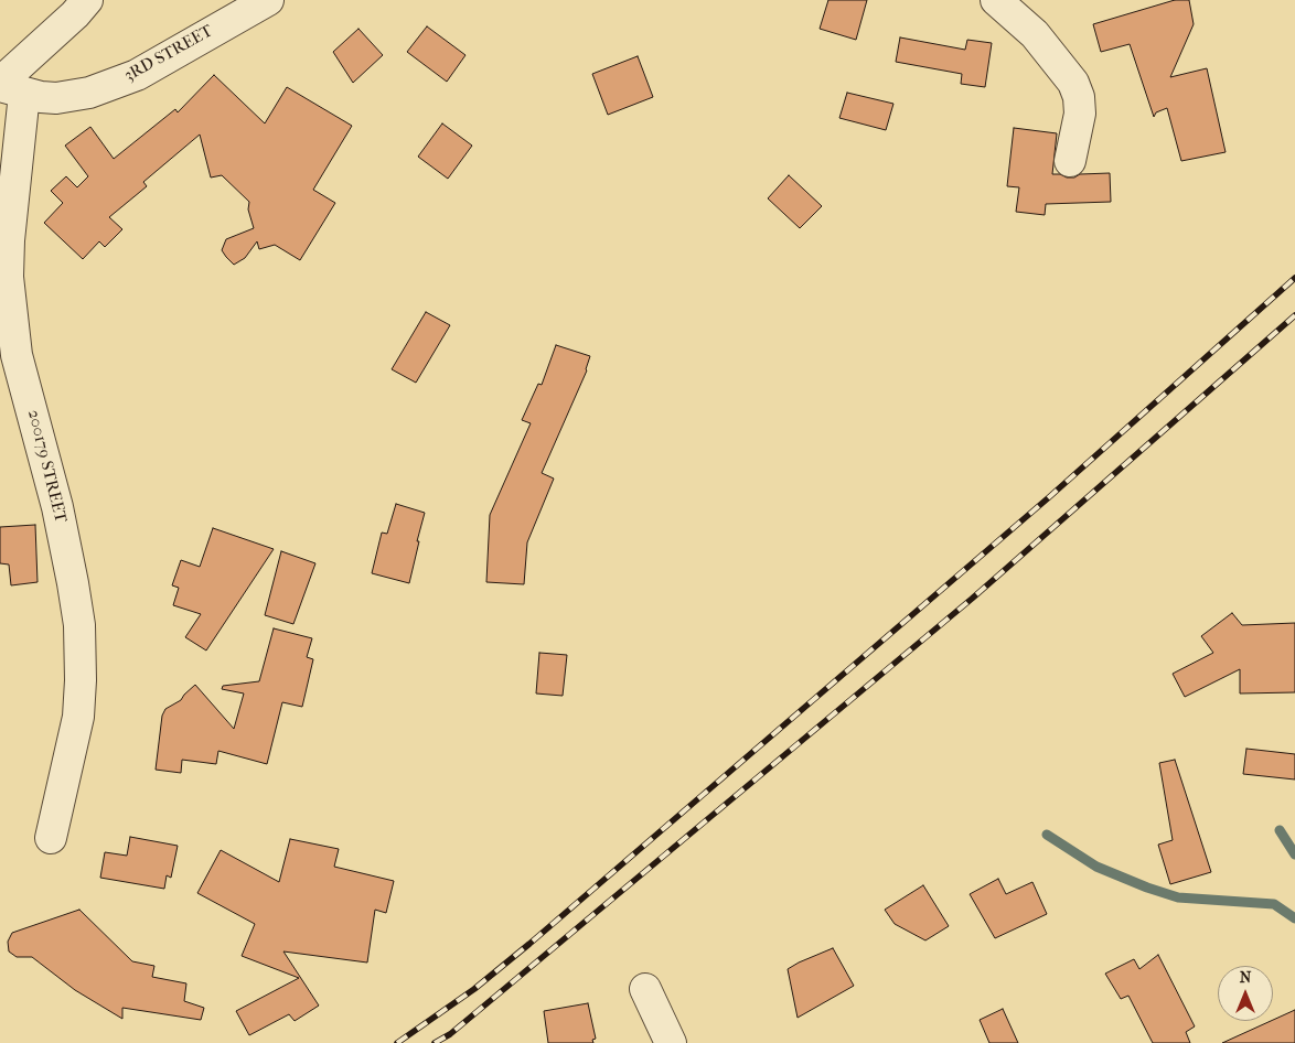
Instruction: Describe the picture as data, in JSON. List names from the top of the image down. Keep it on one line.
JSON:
{"streets":{"street":["3RD STREET","200179 STREET"]},"crossings":[["3RD STREET","200179 STREET"]],"north":"top"}
